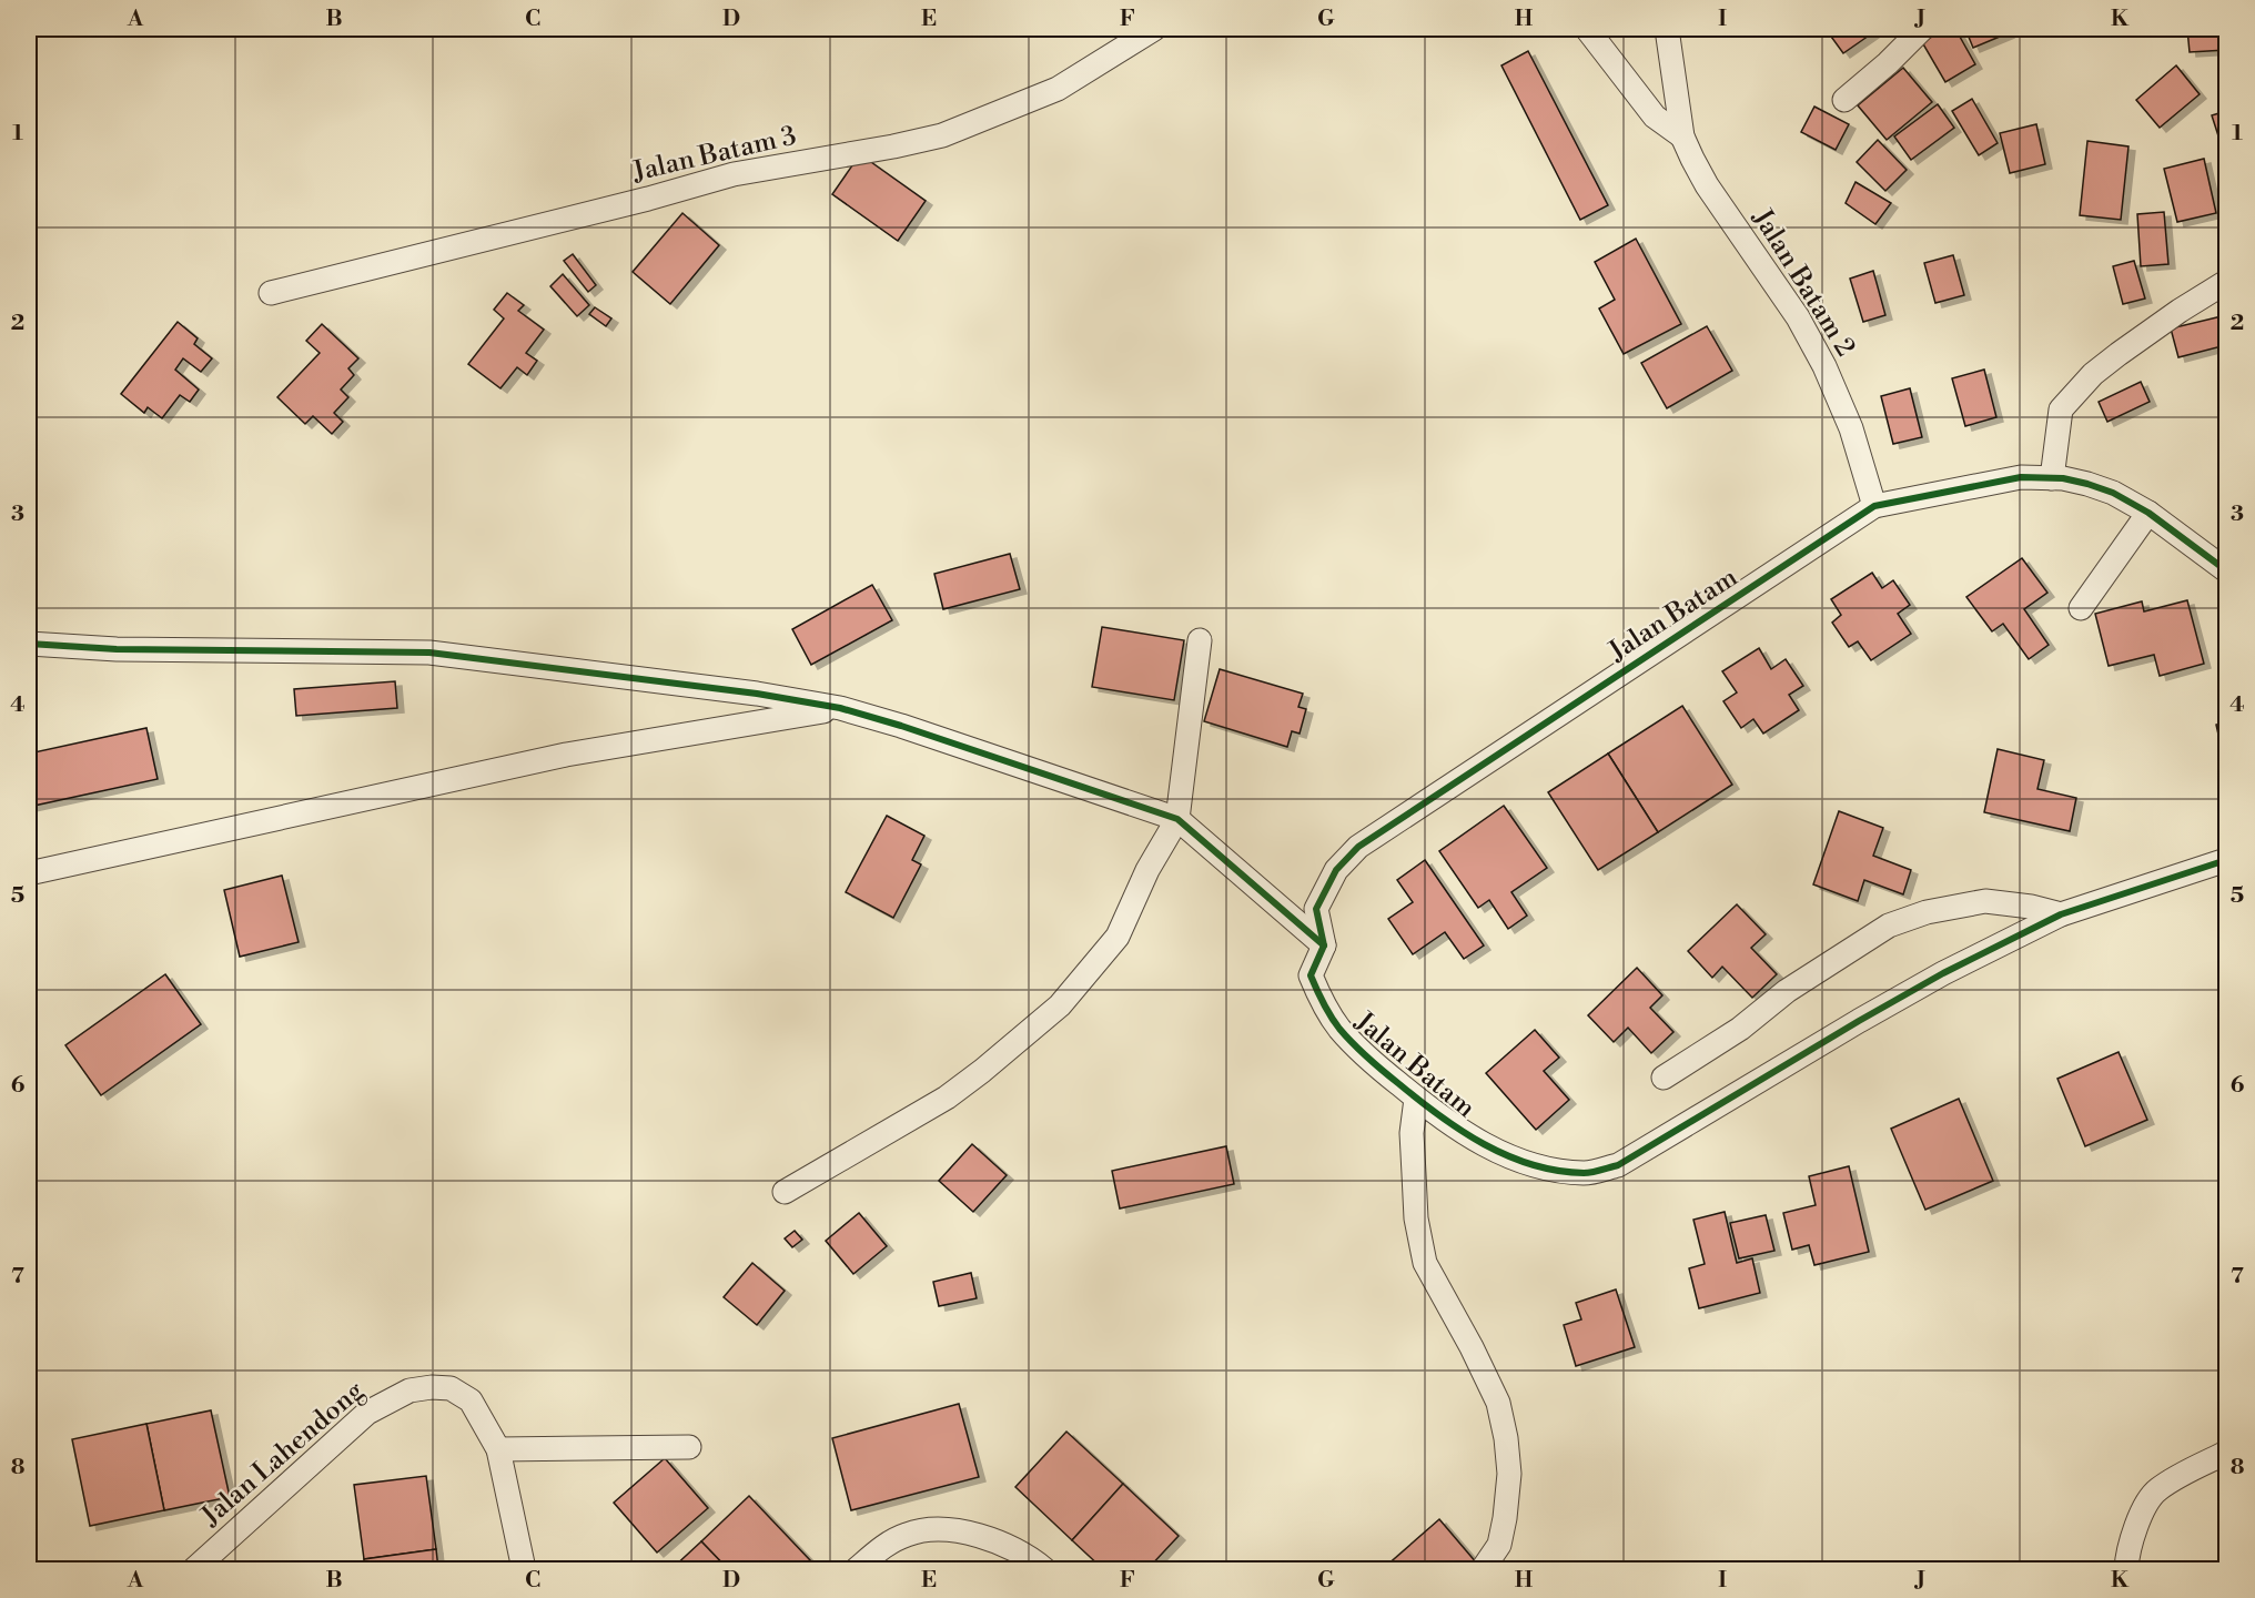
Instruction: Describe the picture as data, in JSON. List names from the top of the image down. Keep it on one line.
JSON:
{"streets":{"street":["Jalan Batam 3","Jalan Batam 2","Jalan Batam","Jalan Lahendong"]},"crossings":[["Jalan Batam 2","Jalan Batam"]],"grid":{"columns":["A","B","C","D","E","F","G","H","I","J","K"],"rows":["1","2","3","4","5","6","7","8"]}}
